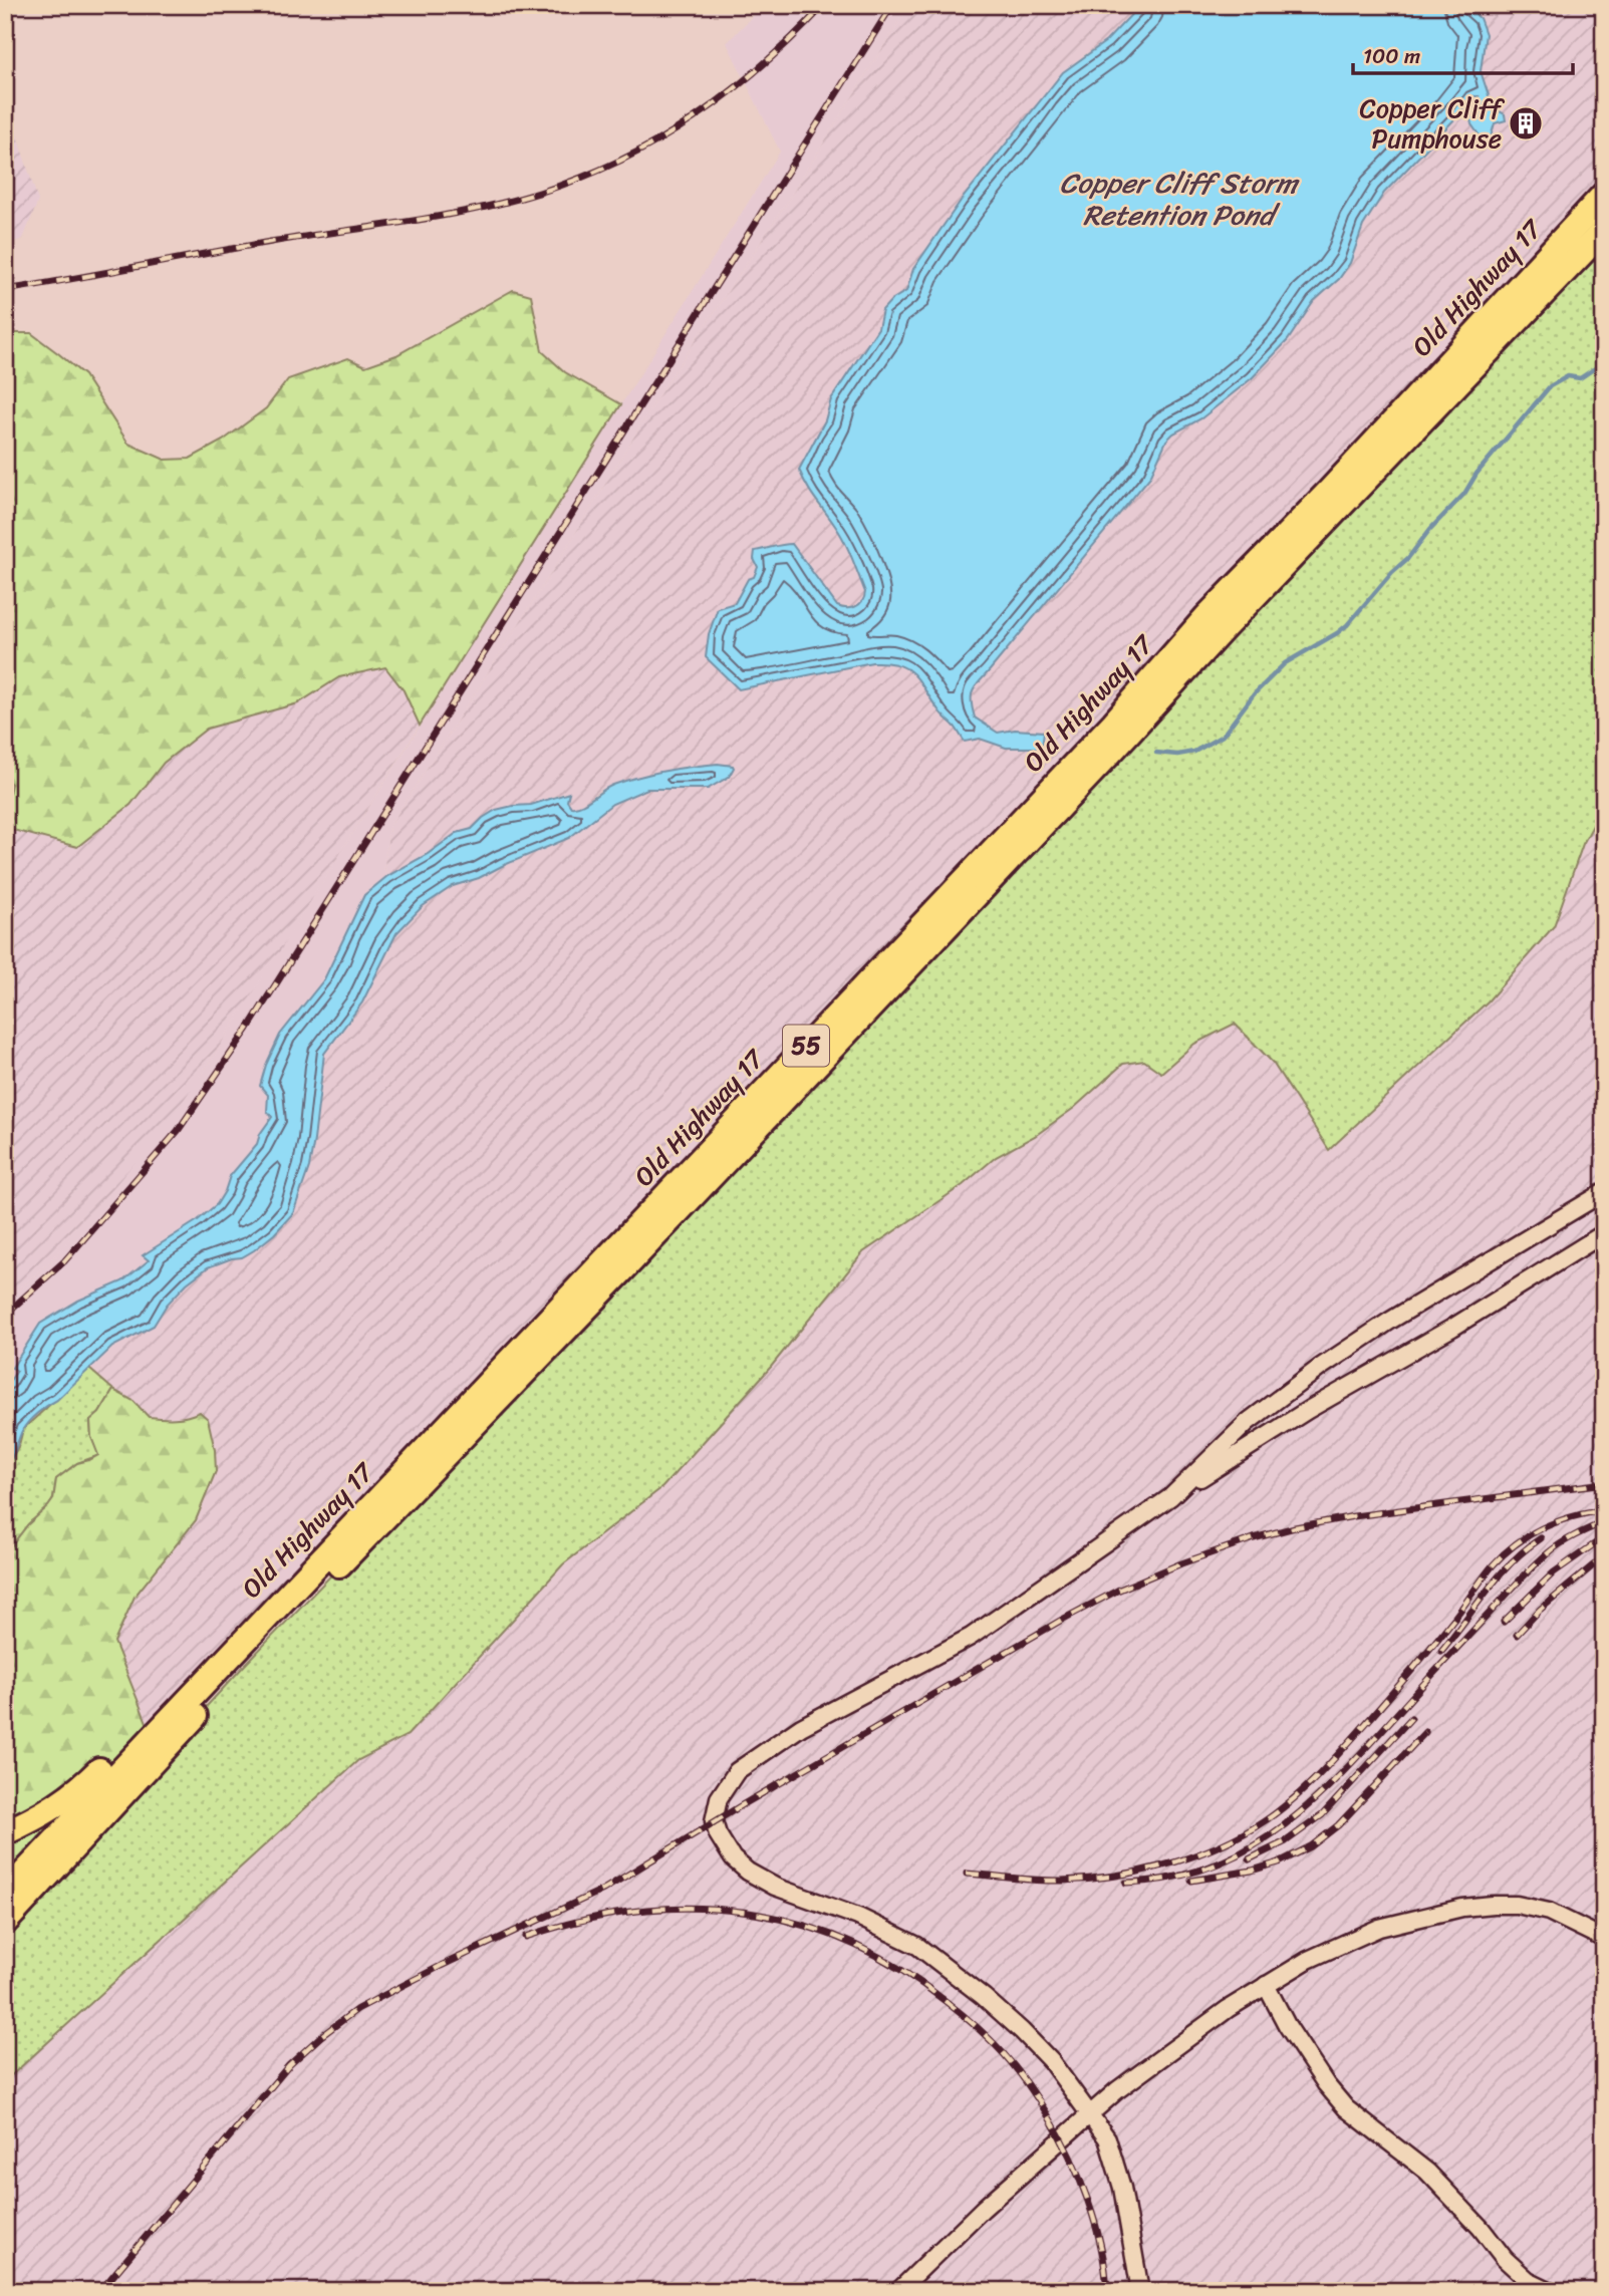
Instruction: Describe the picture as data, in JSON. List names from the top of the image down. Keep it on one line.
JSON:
{"streets":{"main road":["Old Highway 17","55"]},"water":["Copper Cliff Storm Retention Pond"],"places":{"building":["Copper Cliff Pumphouse"]},"scale_bar":"100 m"}
